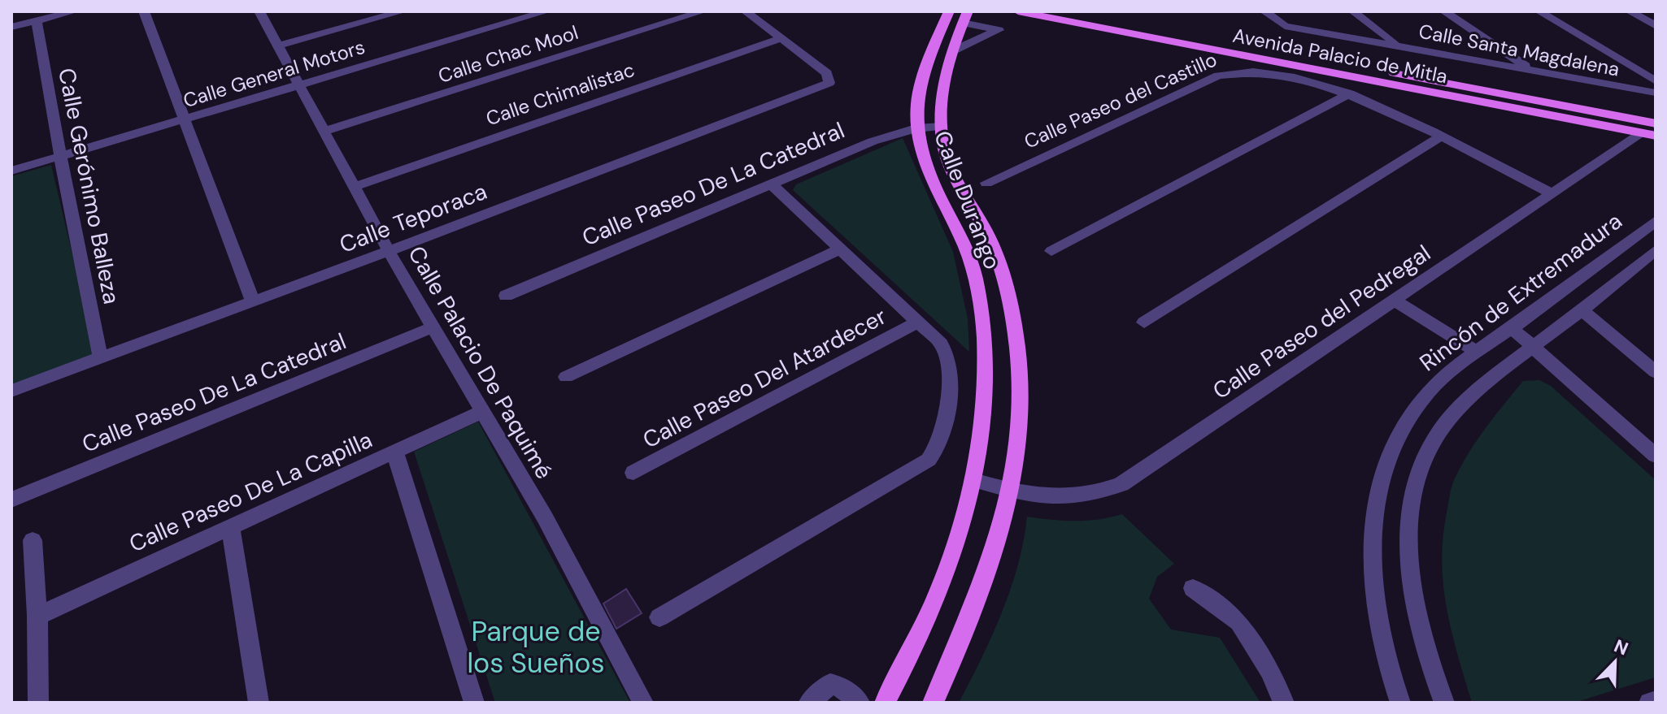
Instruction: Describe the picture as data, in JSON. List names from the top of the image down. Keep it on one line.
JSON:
{"streets":{"main road":["Avenida Palacio de Mitla","Calle Durango"],"street":["Calle Santa Magdalena","Calle Chac Mool","Calle General Motors","Calle Chimalistac","Calle Paseo del Castillo","Calle Paseo De La Catedral","Calle Gerónimo Balleza","Calle Teporaca","Rincón de Extremadura","Calle Paseo del Pedregal","Calle Palacio De Paquimé","Calle Paseo Del Atardecer","Calle Paseo De La Capilla"]},"crossings":[["Calle Chac Mool","Calle Palacio De Paquimé"],["Avenida Palacio de Mitla","Calle Paseo del Pedregal"],["Calle General Motors","Calle Gerónimo Balleza"],["Calle General Motors","Calle Palacio De Paquimé"],["Calle Chimalistac","Calle Teporaca"],["Calle Chimalistac","Calle Palacio De Paquimé"],["Calle Paseo del Castillo","Calle Paseo del Pedregal"],["Calle Paseo De La Catedral","Calle Durango"],["Calle Paseo De La Catedral","Calle Palacio De Paquimé"],["Calle Gerónimo Balleza","Calle Teporaca"],["Calle Durango","Calle Paseo del Pedregal"],["Calle Teporaca","Calle Palacio De Paquimé"],["Calle Palacio De Paquimé","Calle Paseo De La Capilla"]],"parks":["Parque de los Sueños"],"north":"top right"}
